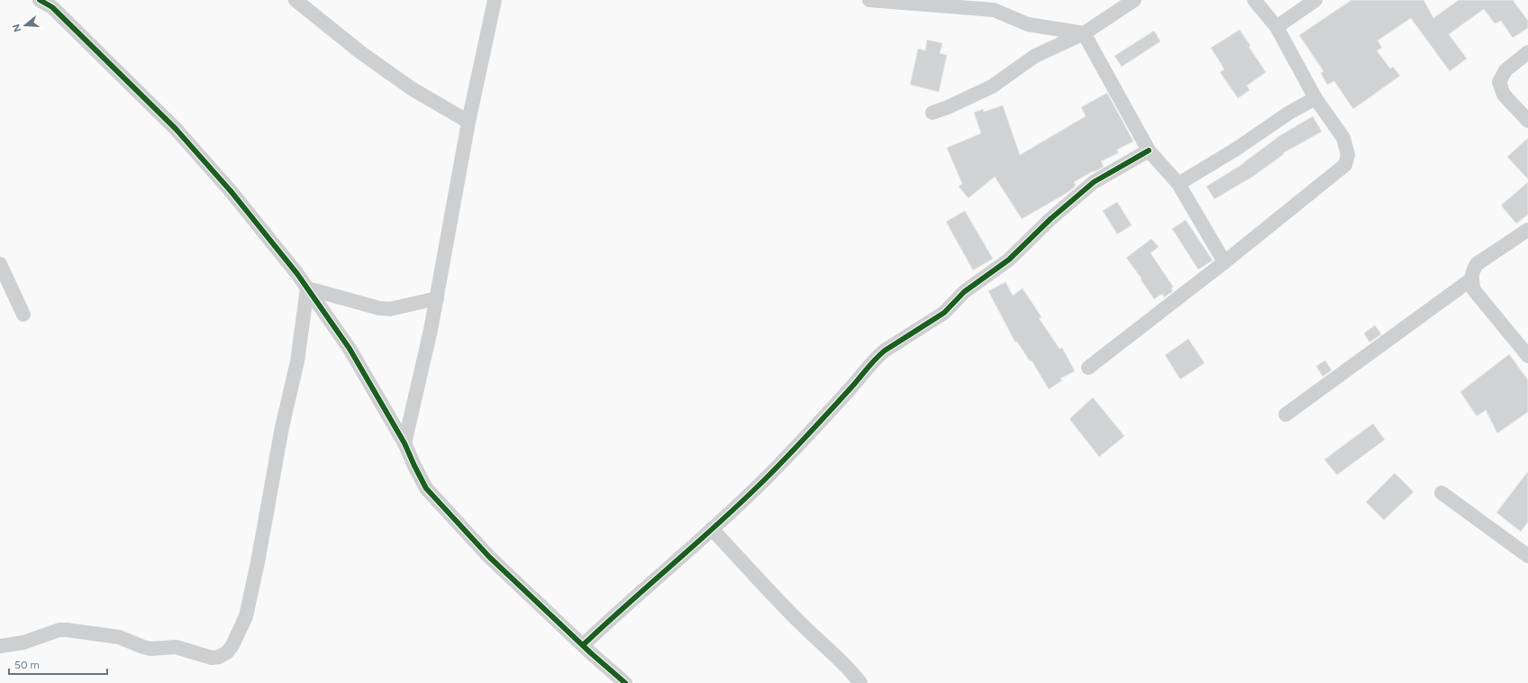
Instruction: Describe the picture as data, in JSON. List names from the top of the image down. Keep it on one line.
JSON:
{"scale_bar":"50 m","north":"left"}
